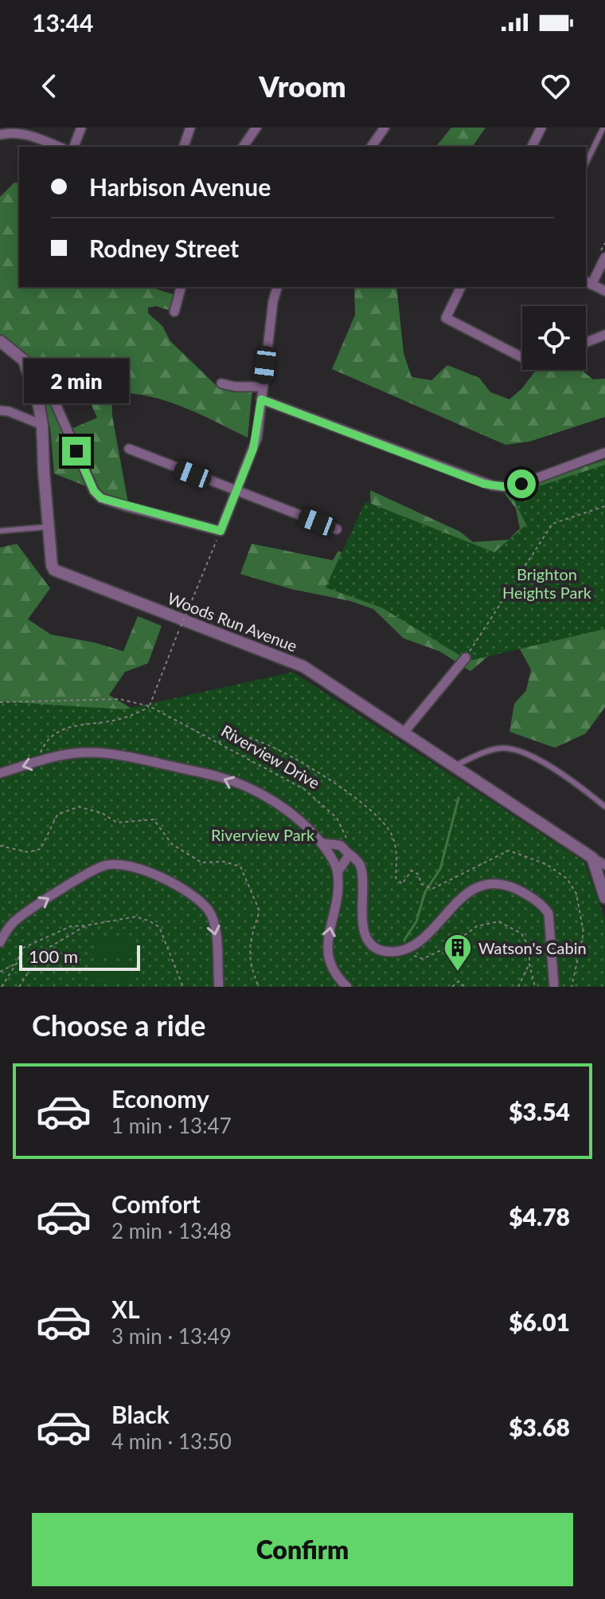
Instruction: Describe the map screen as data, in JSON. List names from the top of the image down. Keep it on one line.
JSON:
{"streets":{"street":["Woods Run Avenue"],"path":["Riverview Drive"]},"parks":["Brighton Heights Park","Riverview Park"],"places":{"building":["Watson's Cabin"]},"scale_bar":"100 m","page":{"status":"13:44","header":"Vroom","banner":["Harbison Avenue","Rodney Street"],"bubble":"2 min","scale":"100 m","heading":"Choose a ride","list":[{"name":"Economy","note":"1 min · 13:47","value":"$3.54"},{"name":"Comfort","note":"2 min · 13:48","value":"$4.78"},{"name":"XL","note":"3 min · 13:49","value":"$6.01"},{"name":"Black","note":"4 min · 13:50","value":"$3.68"}],"buttons":"Confirm"}}
